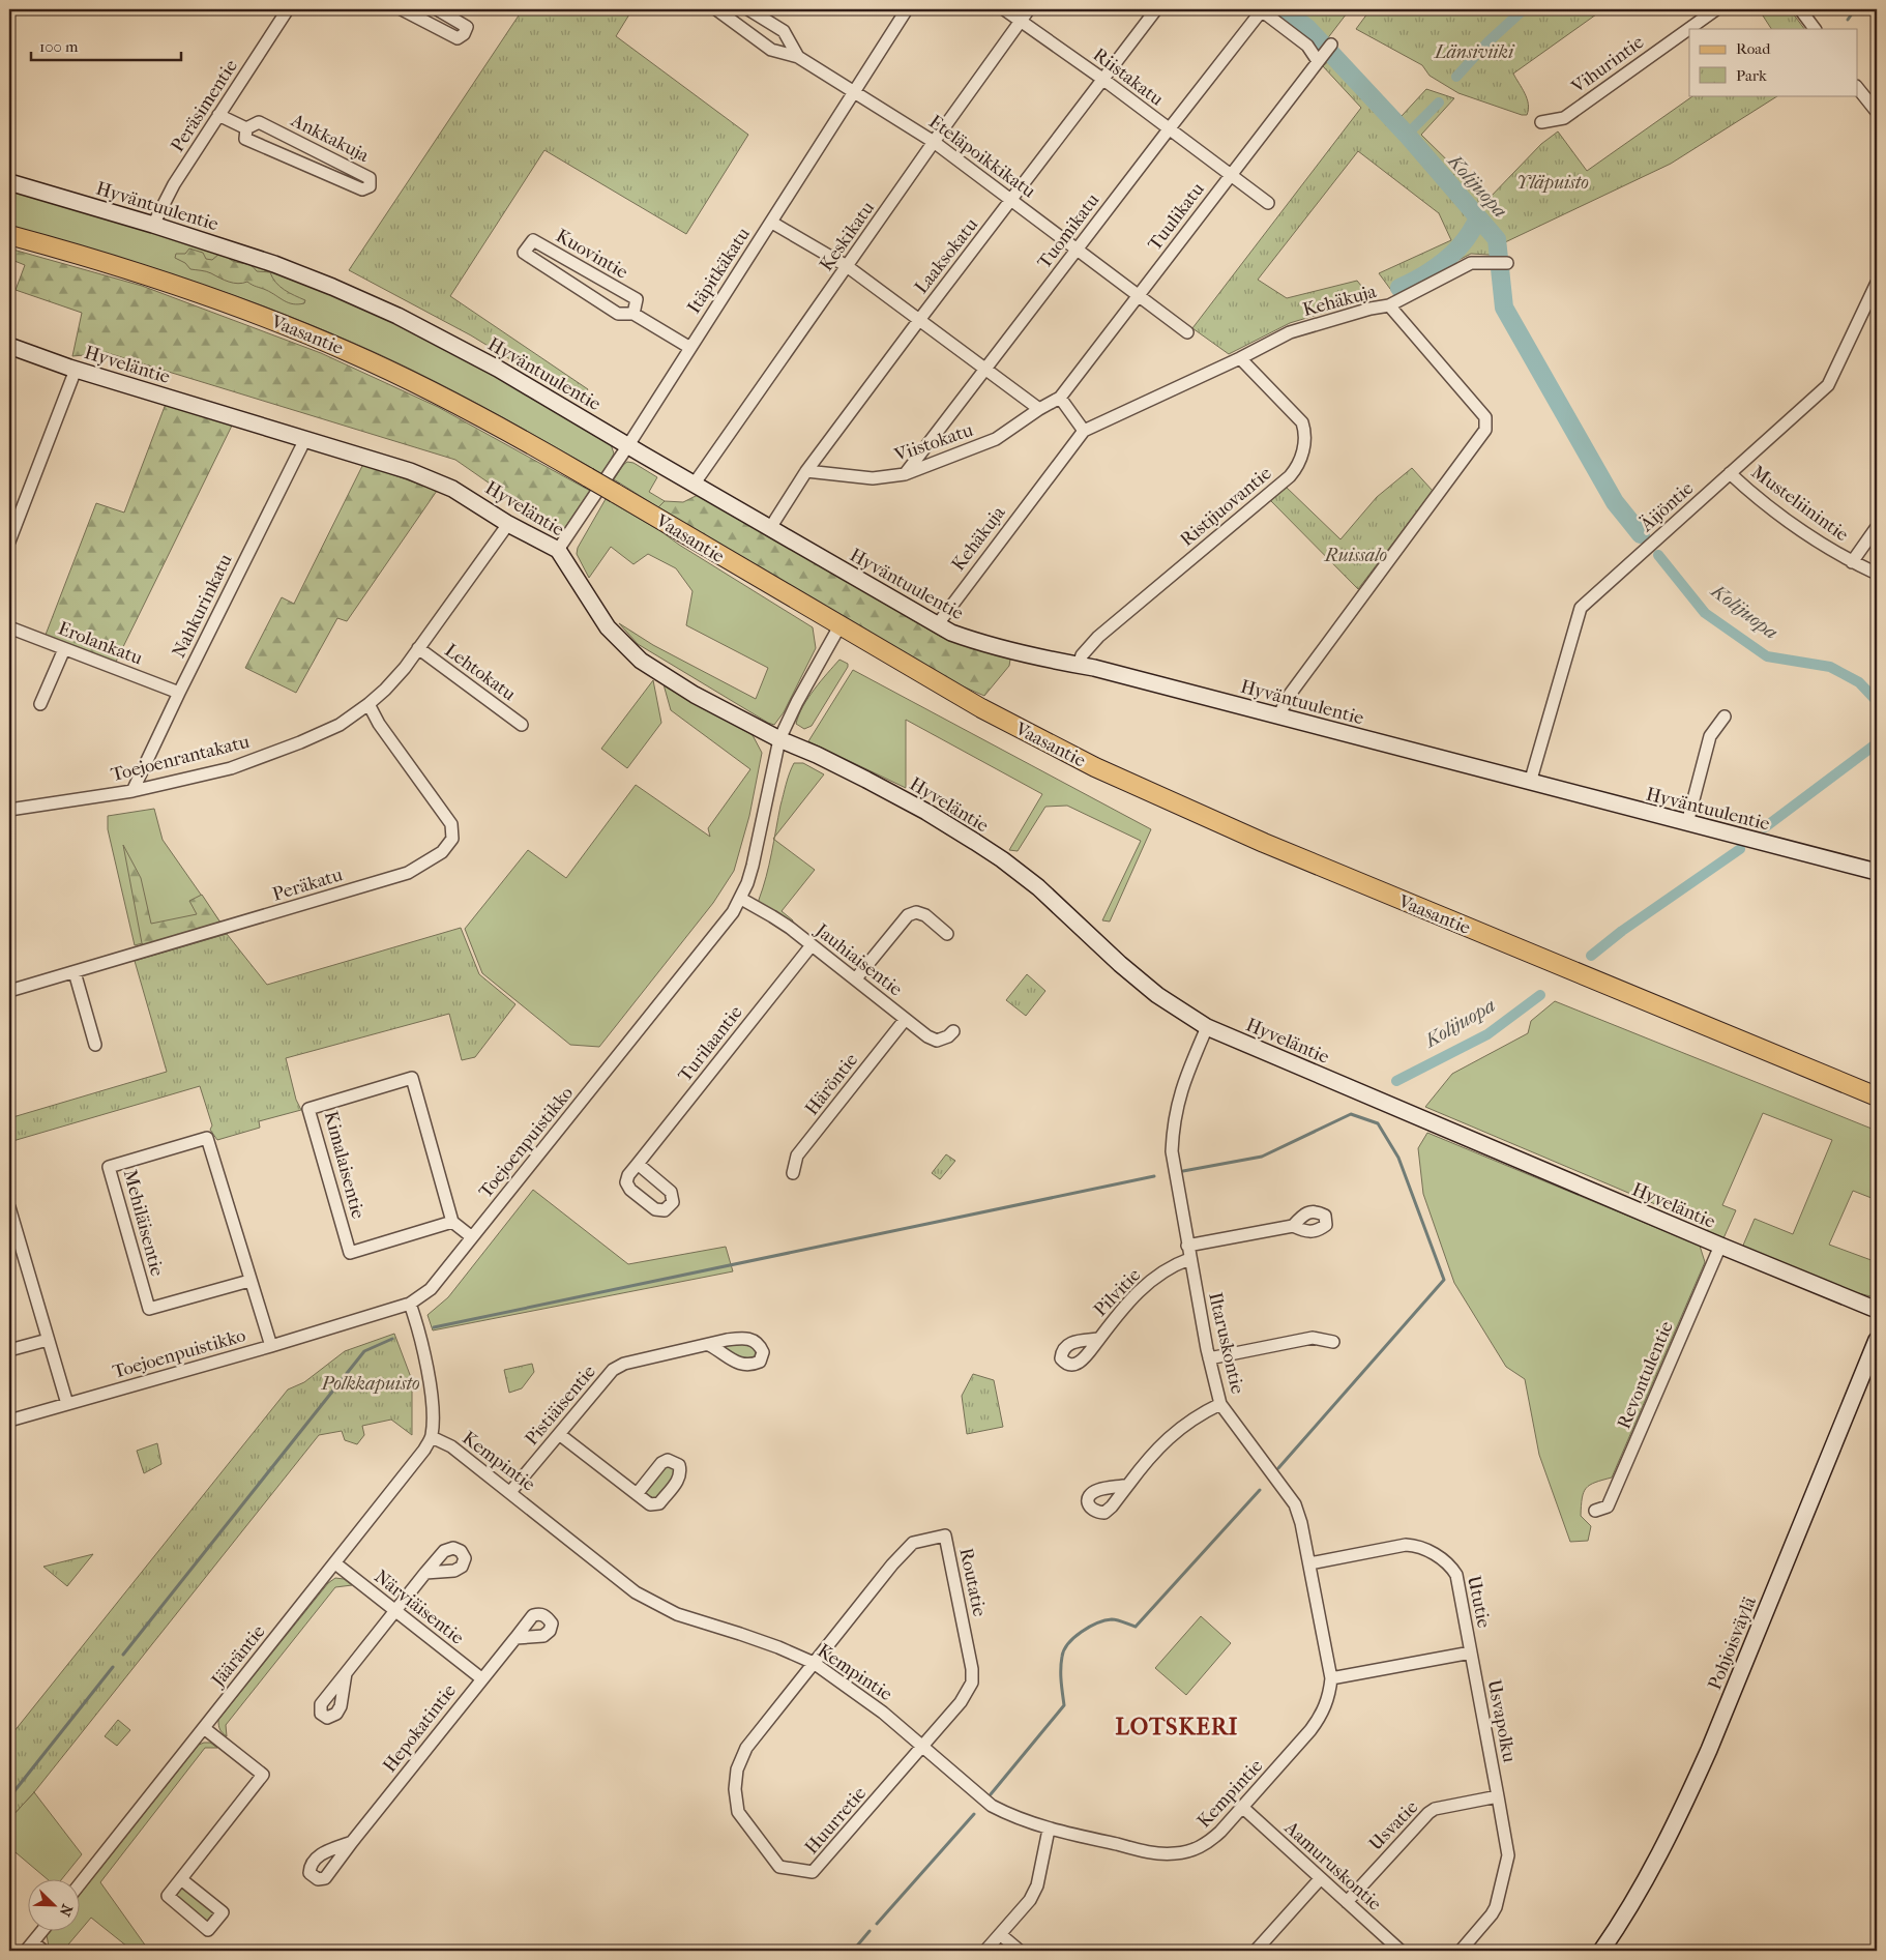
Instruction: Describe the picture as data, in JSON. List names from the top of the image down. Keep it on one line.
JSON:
{"streets":{"main road":["Vaasantie"],"street":["Vihurintie","Riistakatu","Peräsimentie","Ankkakuja","Eteläpoikkikatu","Hyväntuulentie","Tuulikatu","Tuomikatu","Keskikatu","Kuovintie","Laaksokatu","Itäpitkäkatu","Kehäkuja","Hyveläntie","Viistokatu","Musteliinintie","Ristijuovantie","Äijöntie","Nahkurinkatu","Erolankatu","Lehtokatu","Toejoenrantakatu","Peräkatu","Jauhiaisentie","Turilaantie","Häröntie","Toejoenpuistikko","Kimalaisentie","Mehiläisentie","Pilvitie","Iltaruskontie","Revontulentie","Pistiäisentie","Kempintie","Routatie","Ututie","Närviäisentie","Pohjoisväylä","Jääräntie","Usvapolku","Hepokatintie","Huurretie","Usvatie","Aamuruskontie"]},"crossings":[["Riistakatu","Tuulikatu"],["Riistakatu","Tuomikatu"],["Riistakatu","Keskikatu"],["Riistakatu","Laaksokatu"],["Peräsimentie","Ankkakuja"],["Peräsimentie","Hyväntuulentie"],["Eteläpoikkikatu","Tuulikatu"],["Eteläpoikkikatu","Tuomikatu"],["Eteläpoikkikatu","Keskikatu"],["Eteläpoikkikatu","Laaksokatu"],["Eteläpoikkikatu","Itäpitkäkatu"],["Hyväntuulentie","Keskikatu"],["Hyväntuulentie","Laaksokatu"],["Hyväntuulentie","Itäpitkäkatu"],["Hyväntuulentie","Kehäkuja"],["Hyväntuulentie","Ristijuovantie"],["Hyväntuulentie","Äijöntie"],["Tuulikatu","Viistokatu"],["Tuomikatu","Viistokatu"],["Kuovintie","Itäpitkäkatu"],["Laaksokatu","Viistokatu"],["Itäpitkäkatu","Hyveläntie"],["Kehäkuja","Ristijuovantie"],["Vaasantie","Toejoenpuistikko"],["Hyveläntie","Nahkurinkatu"],["Hyveläntie","Toejoenrantakatu"],["Hyveläntie","Toejoenpuistikko"],["Hyveläntie","Iltaruskontie"],["Hyveläntie","Revontulentie"],["Musteliinintie","Äijöntie"],["Nahkurinkatu","Erolankatu"],["Nahkurinkatu","Toejoenrantakatu"],["Lehtokatu","Toejoenrantakatu"],["Toejoenrantakatu","Peräkatu"],["Jauhiaisentie","Turilaantie"],["Jauhiaisentie","Häröntie"],["Jauhiaisentie","Toejoenpuistikko"],["Toejoenpuistikko","Mehiläisentie"],["Pilvitie","Iltaruskontie"],["Iltaruskontie","Kempintie"],["Iltaruskontie","Ututie"],["Pistiäisentie","Kempintie"],["Kempintie","Routatie"],["Kempintie","Ututie"],["Kempintie","Jääräntie"],["Kempintie","Huurretie"],["Kempintie","Aamuruskontie"],["Routatie","Huurretie"],["Ututie","Usvapolku"],["Närviäisentie","Jääräntie"],["Närviäisentie","Hepokatintie"],["Usvapolku","Usvatie"],["Usvatie","Aamuruskontie"]],"districts":["LOTSKERI"],"water":["Kolijuopa"],"parks":["Länsiviiki","Yläpuisto","Ruissalo","Polkkapuisto"],"legend":["Road","Park"],"scale_bar":"100 m","north":"bottom right"}
